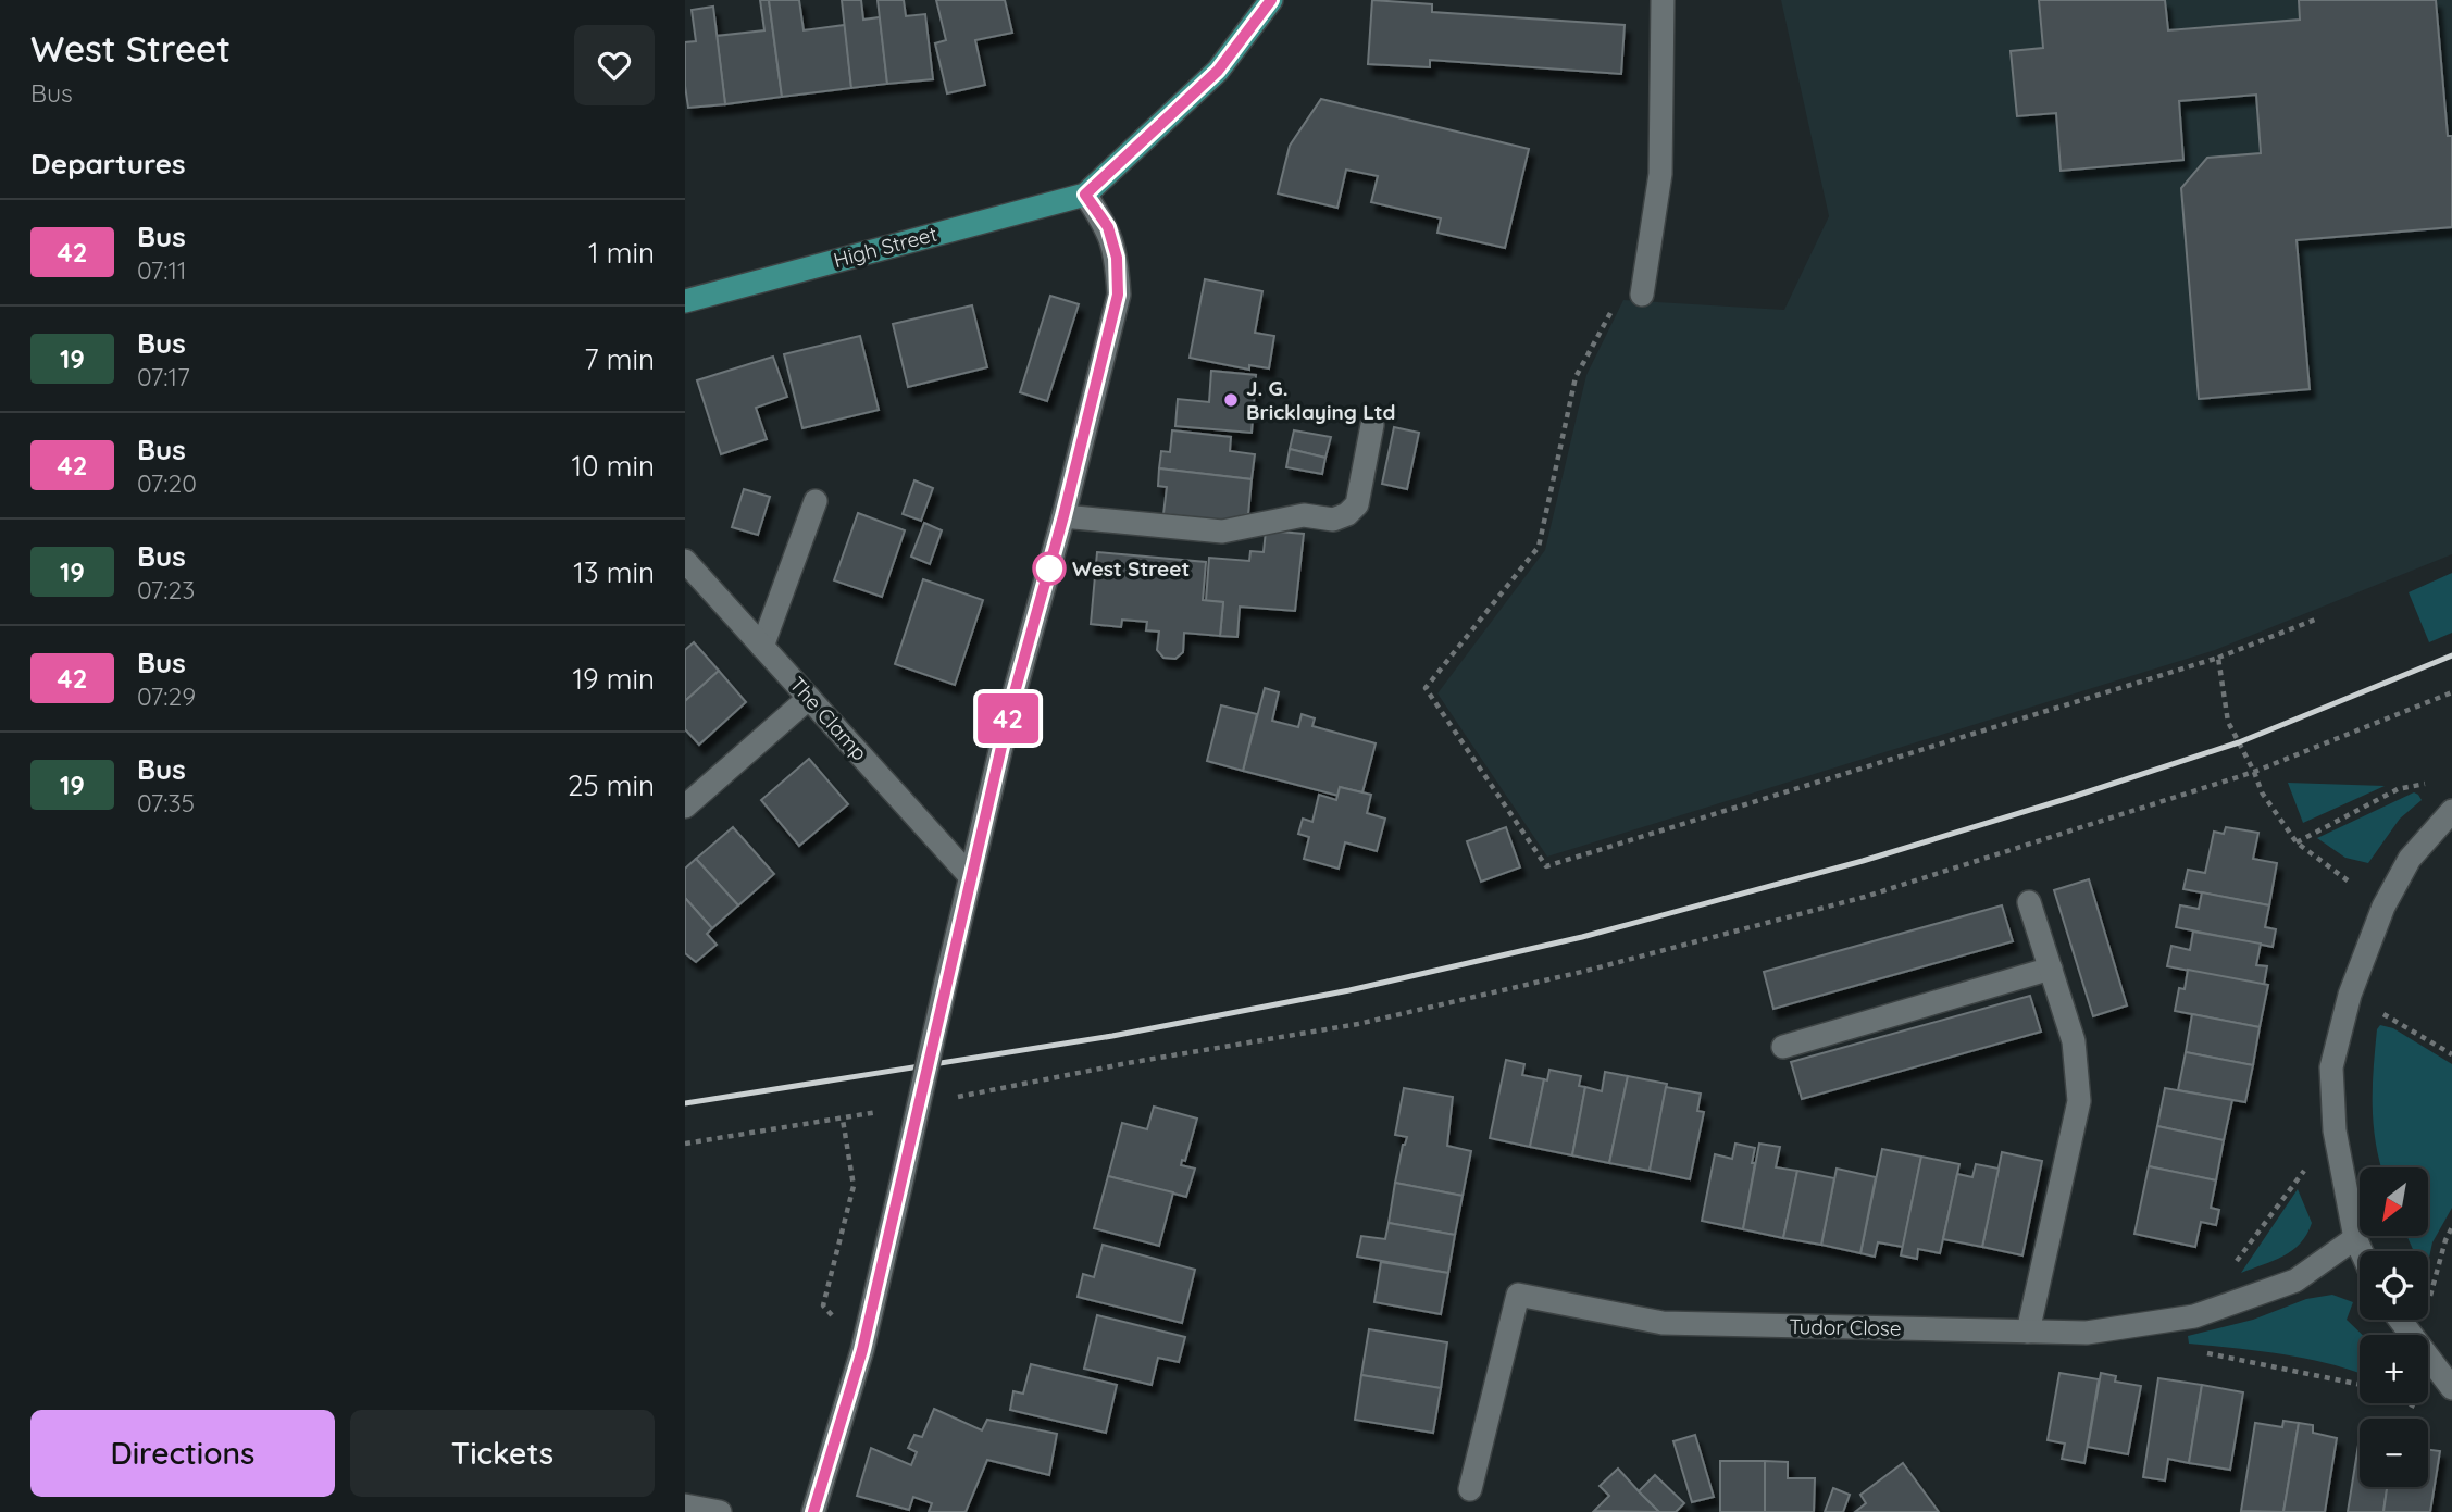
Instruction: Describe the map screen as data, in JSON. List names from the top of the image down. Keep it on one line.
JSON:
{"streets":{"main road":["High Street"],"street":["The Clamp","Tudor Close"]},"places":["J. G. Bricklaying Ltd","West Street"],"lines":["bus line 42"],"north":"bottom left","page":{"heading":[["West Street","Bus"],"Departures"],"on_map":"42","list":[{"mark":"42","name":"Bus","note":"07:11","value":"1 min"},{"mark":"19","name":"Bus","note":"07:17","value":"7 min"},{"mark":"42","name":"Bus","note":"07:20","value":"10 min"},{"mark":"19","name":"Bus","note":"07:23","value":"13 min"},{"mark":"42","name":"Bus","note":"07:29","value":"19 min"},{"mark":"19","name":"Bus","note":"07:35","value":"25 min"}],"map_buttons":["+","−"],"buttons":["Directions","Tickets"]}}
